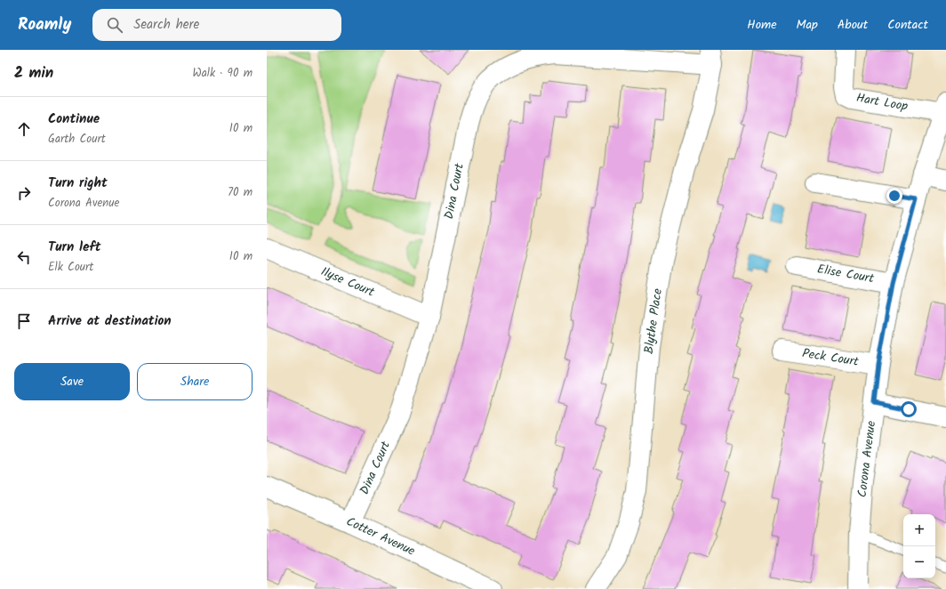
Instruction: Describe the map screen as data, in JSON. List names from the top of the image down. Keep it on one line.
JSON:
{"streets":{"street":["Hart Loop","Dina Court","Elise Court","Ilyse Court","Blythe Place","Peck Court","Corona Avenue","Cotter Avenue"]},"crossings":[["Hart Loop","Corona Avenue"],["Dina Court","Ilyse Court"],["Dina Court","Blythe Place"],["Dina Court","Cotter Avenue"],["Elise Court","Corona Avenue"],["Peck Court","Corona Avenue"]],"page":{"header":"Roamly","search":"Search here","nav":["Home","Map","About","Contact"],"heading":["2 min","Walk · 90 m"],"list":[["Continue","Garth Court","10 m"],["Turn right","Corona Avenue","70 m"],["Turn left","Elk Court","10 m"],"Arrive at destination"],"buttons":["Save","Share"],"map_buttons":["+","−"]}}
